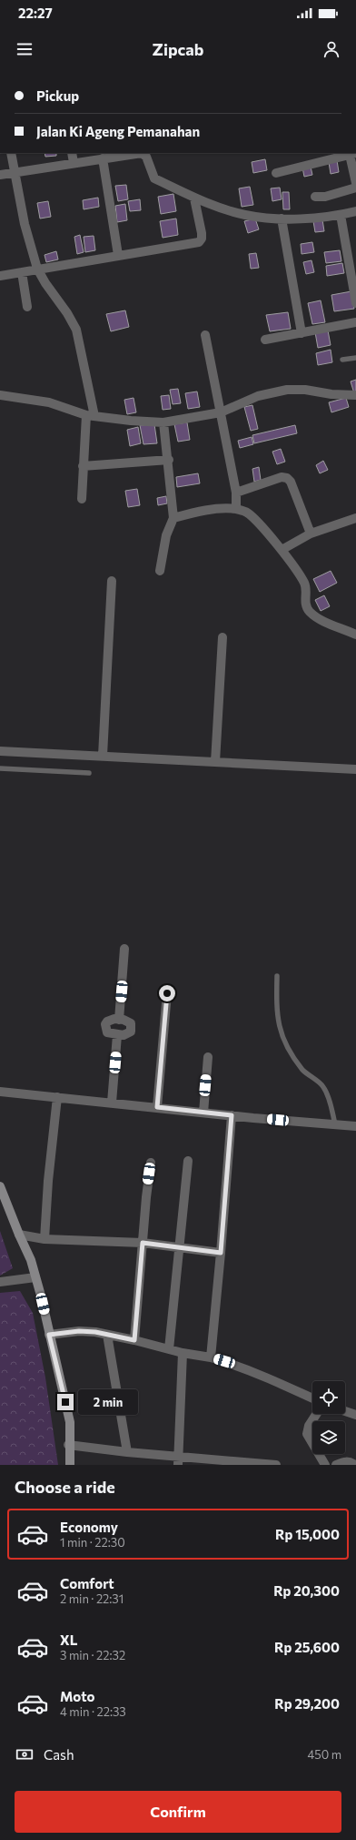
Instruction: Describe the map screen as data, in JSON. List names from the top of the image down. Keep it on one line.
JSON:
{"page":{"status":"22:27","header":"Zipcab","banner":["Pickup","Jalan Ki Ageng Pemanahan"],"bubble":"2 min","heading":"Choose a ride","list":[{"name":"Economy","note":"1 min · 22:30","value":"Rp 15,000"},{"name":"Comfort","note":"2 min · 22:31","value":"Rp 20,300"},{"name":"XL","note":"3 min · 22:32","value":"Rp 25,600"},{"name":"Moto","note":"4 min · 22:33","value":"Rp 29,200"}],"pay":["Cash","450 m"],"buttons":"Confirm"}}
